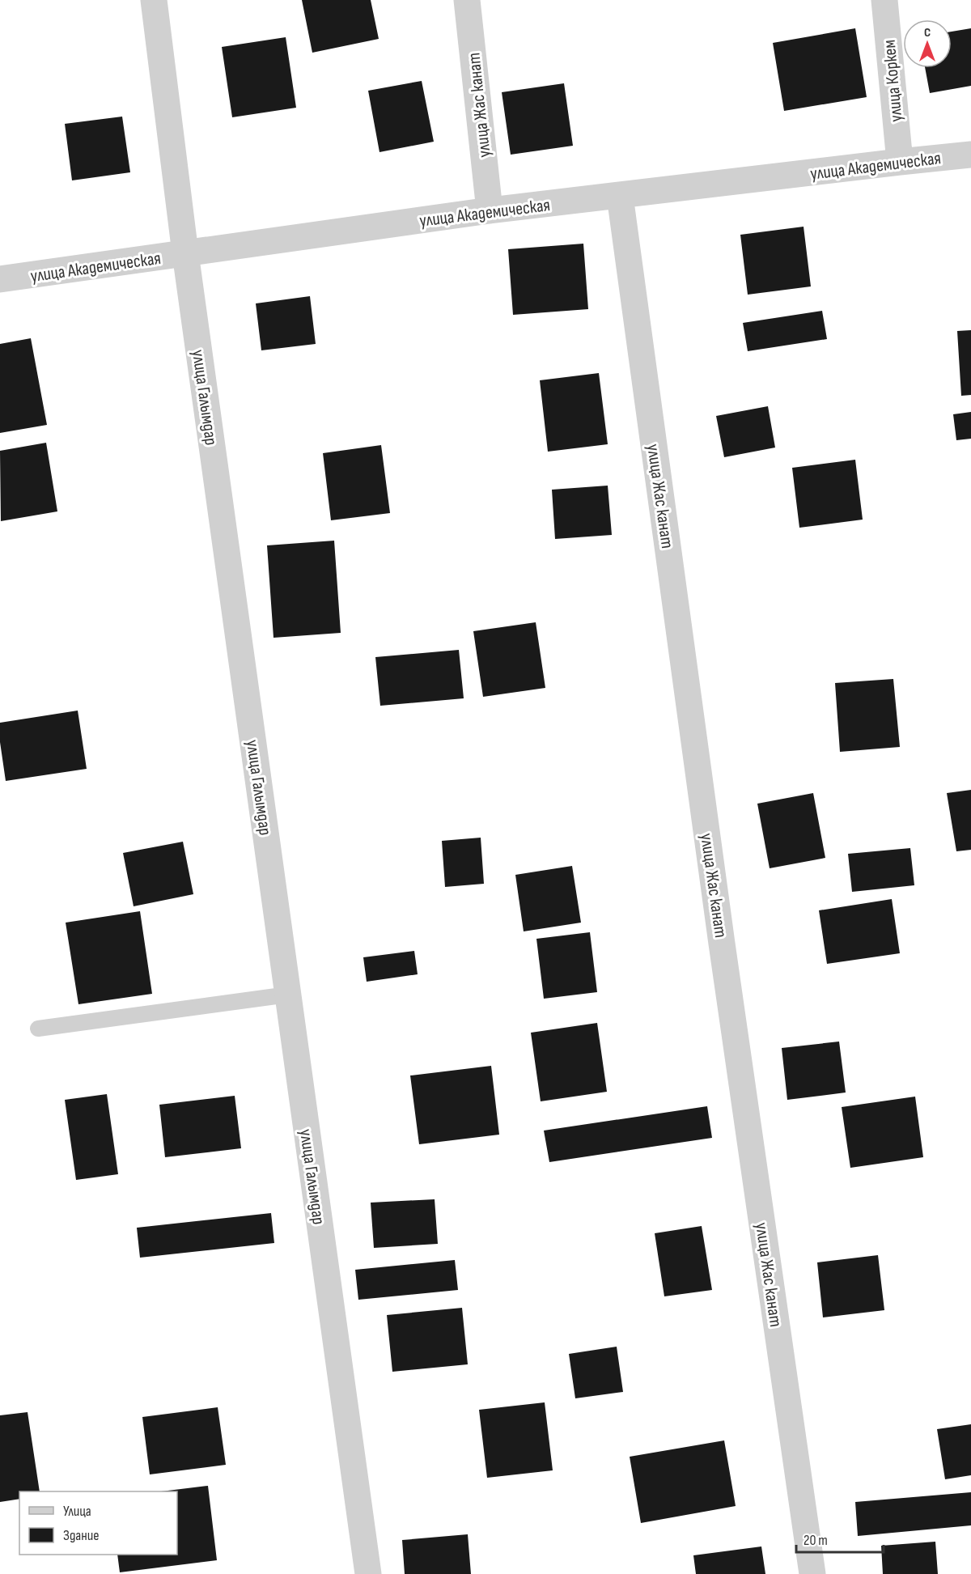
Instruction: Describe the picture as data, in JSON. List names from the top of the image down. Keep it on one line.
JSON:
{"streets":{"street":["улица Коркем","улица Жас канат","улица Академическая","улица Галымдар"]},"crossings":[["улица Коркем","улица Академическая"],["улица Жас канат","улица Академическая"],["улица Академическая","улица Галымдар"]],"legend":["Улица","Здание"],"scale_bar":"20 m","north":"top"}
